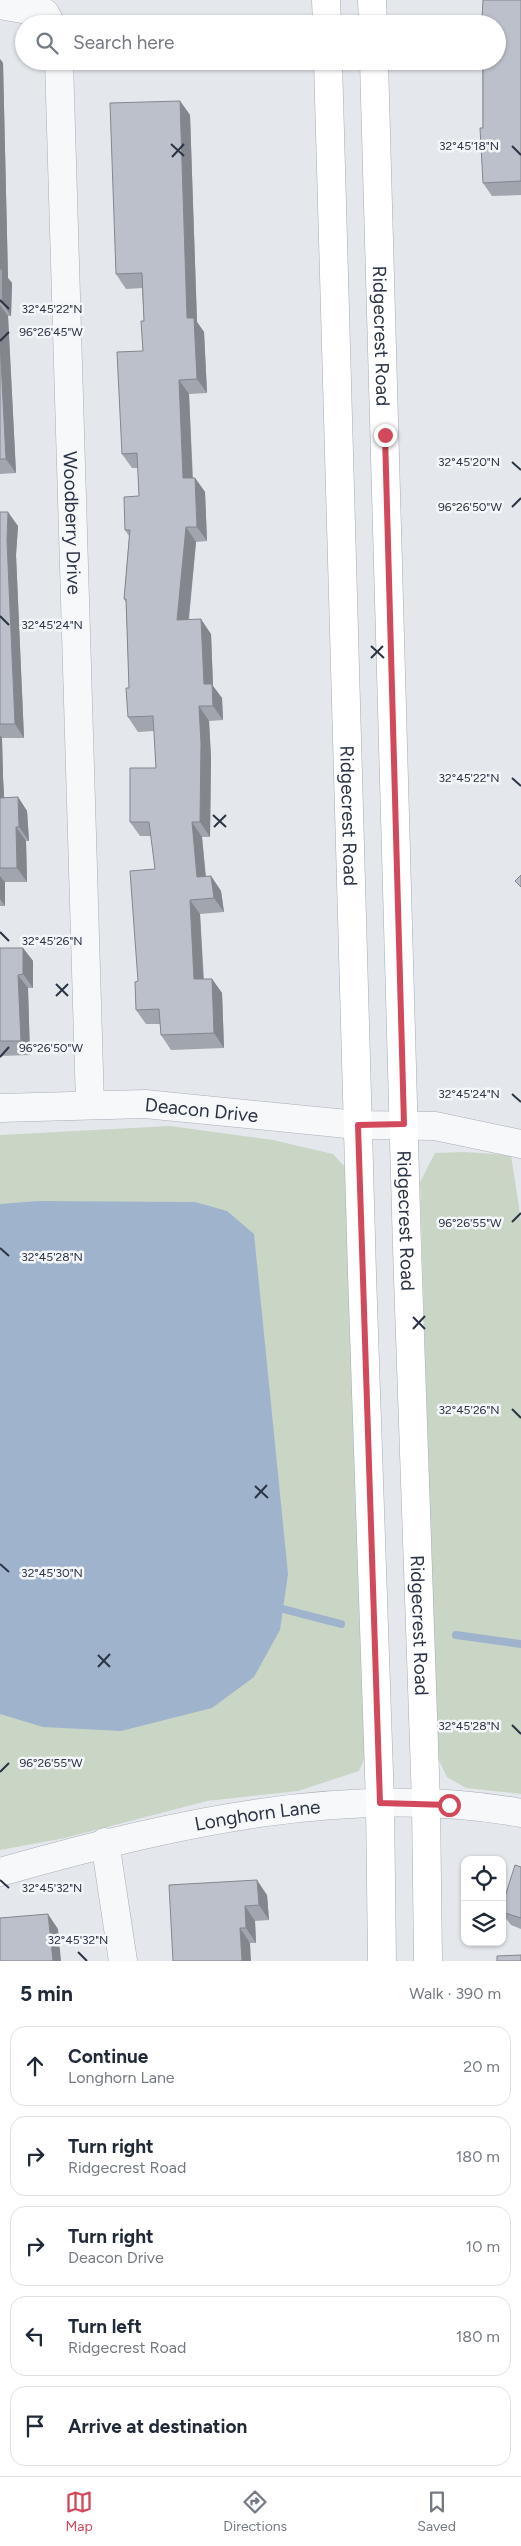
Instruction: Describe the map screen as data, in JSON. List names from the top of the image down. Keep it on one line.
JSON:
{"streets":{"main road":["Ridgecrest Road"],"street":["Woodberry Drive","Deacon Drive","Longhorn Lane"]},"crossings":[["Ridgecrest Road","Deacon Drive"],["Ridgecrest Road","Longhorn Lane"],["Woodberry Drive","Deacon Drive"]],"page":{"search":"Search here","heading":["5 min","Walk · 390 m"],"list":[["Continue","Longhorn Lane","20 m"],["Turn right","Ridgecrest Road","180 m"],["Turn right","Deacon Drive","10 m"],["Turn left","Ridgecrest Road","180 m"],"Arrive at destination"],"nav":["Map","Directions","Saved"]},"coordinates":["32°45'18\"N","32°45'22\"N","96°26'45\"W","32°45'20\"N","96°26'50\"W","32°45'24\"N","32°45'26\"N","96°26'55\"W","32°45'28\"N","32°45'30\"N","32°45'32\"N"]}
